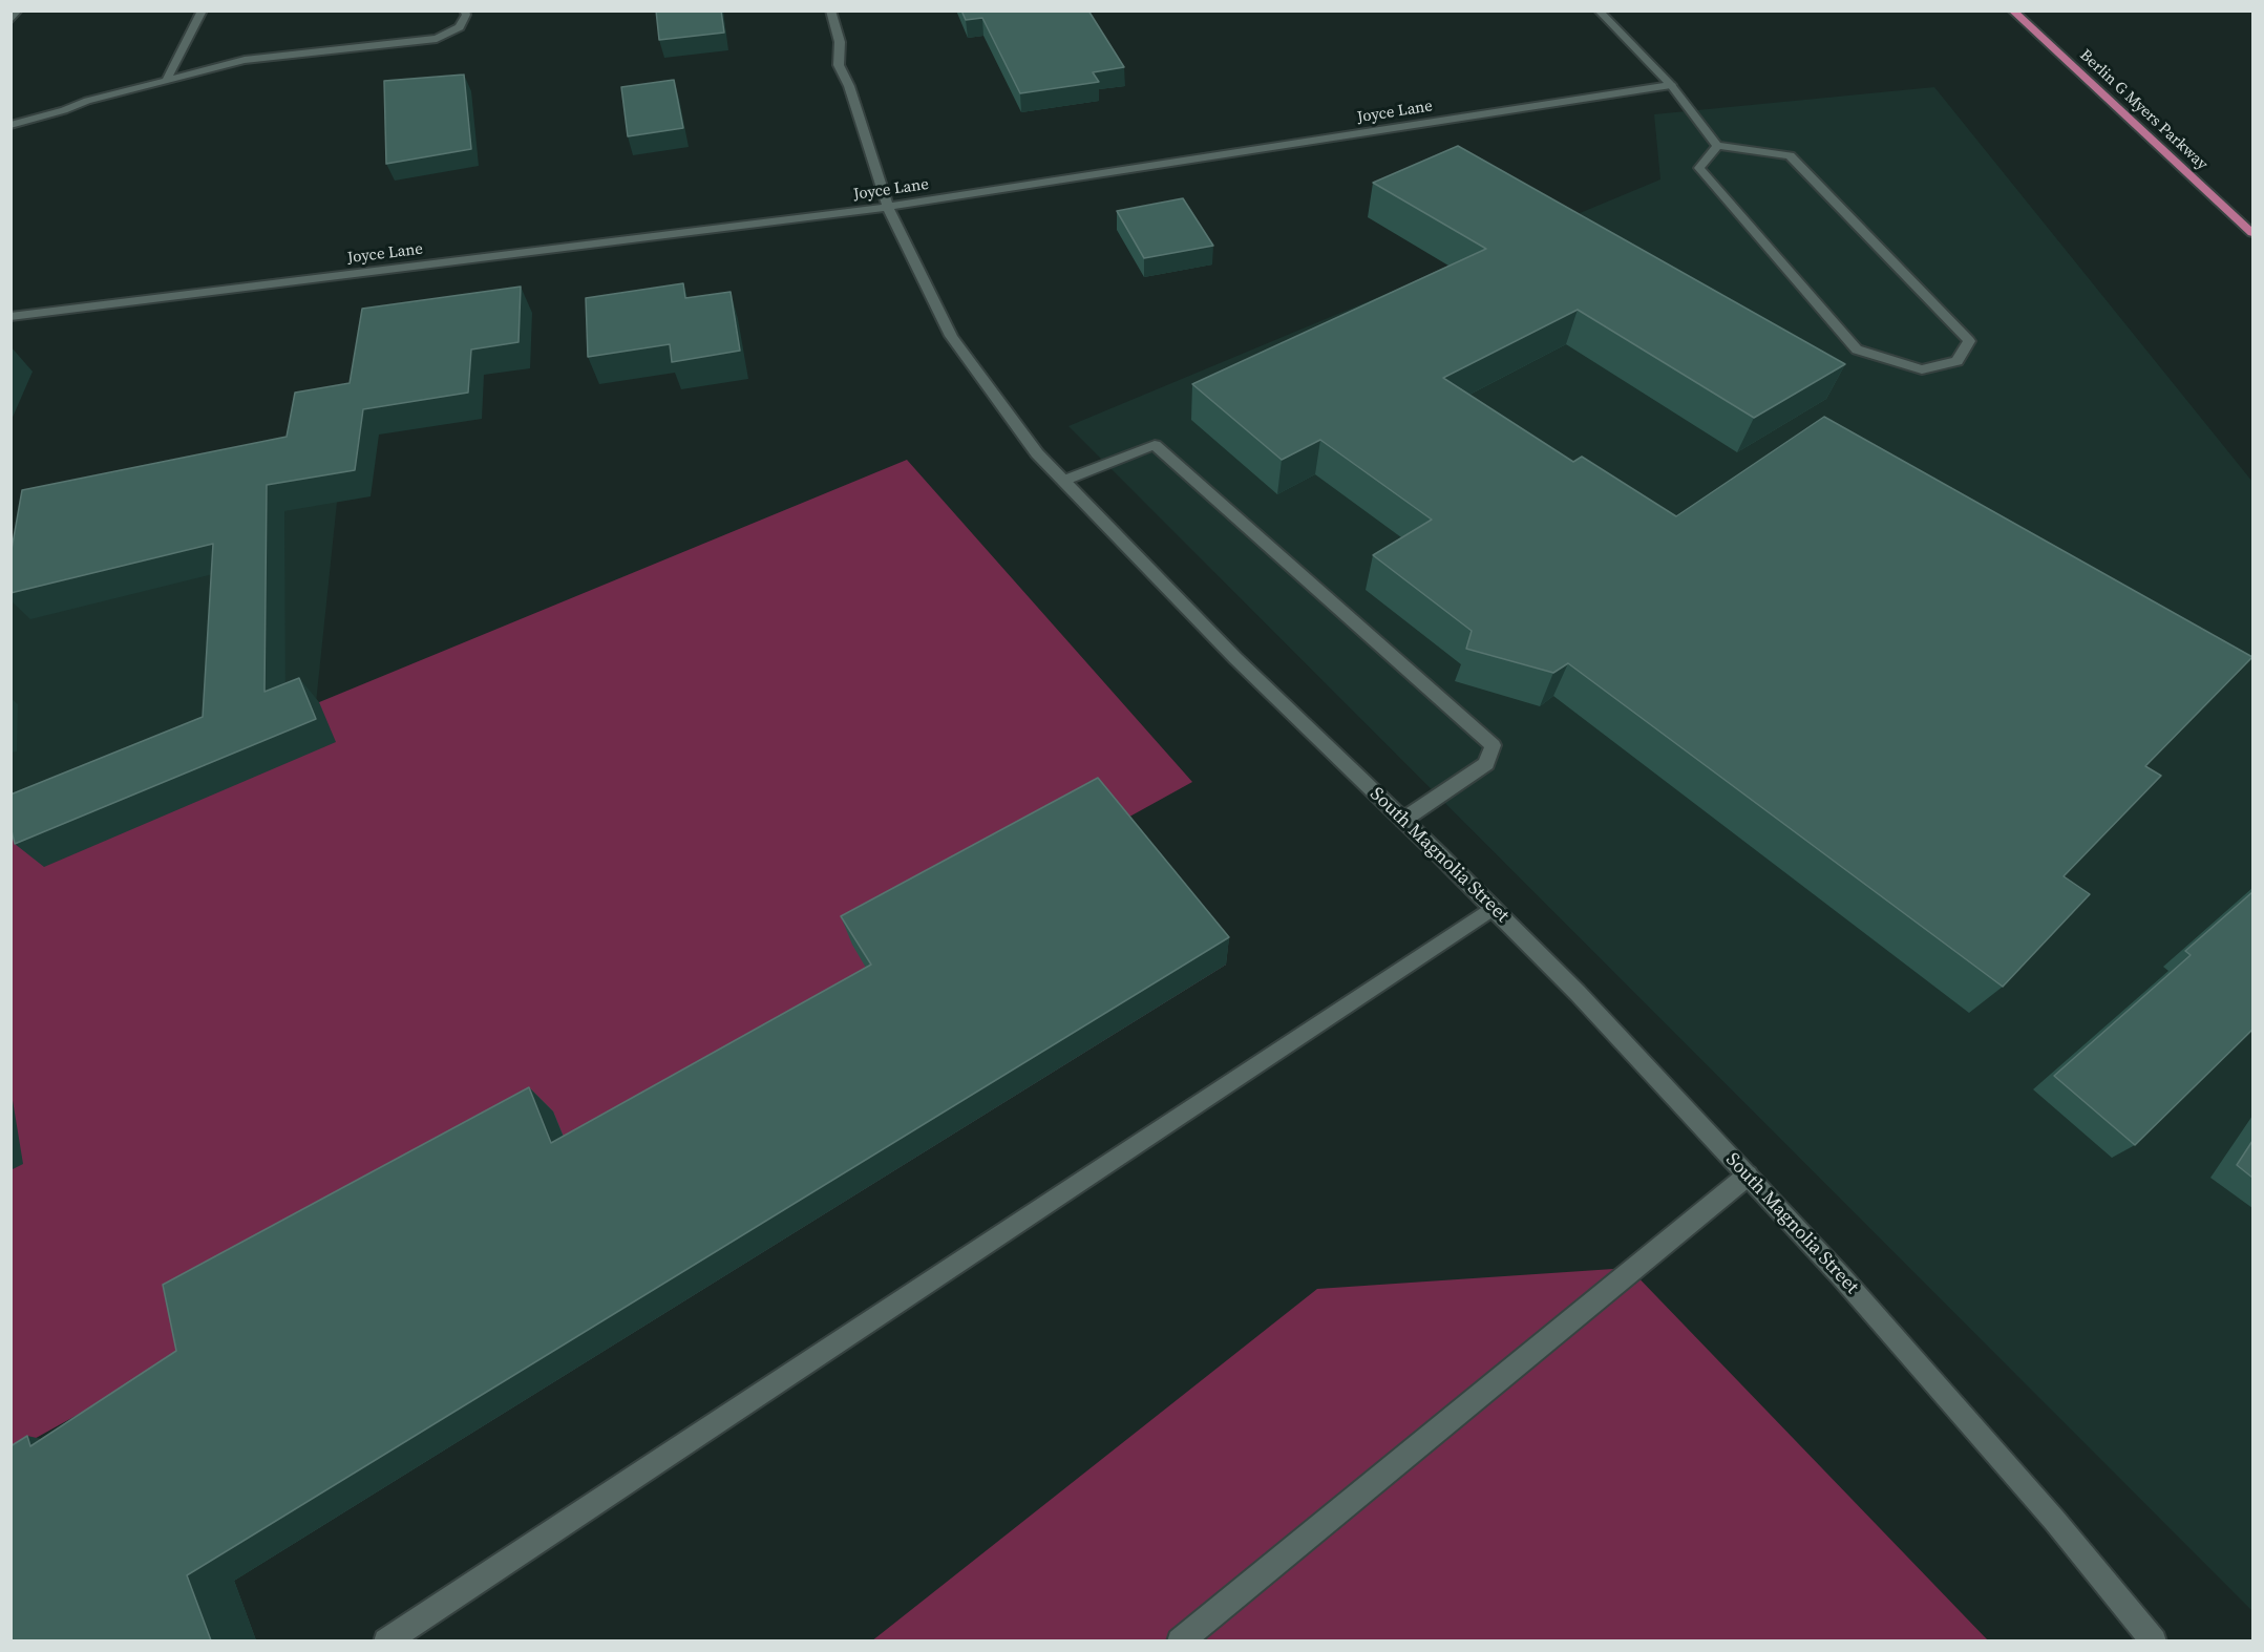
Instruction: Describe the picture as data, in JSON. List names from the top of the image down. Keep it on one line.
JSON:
{"streets":{"main road":["Berlin G Myers Parkway"],"street":["Joyce Lane","South Magnolia Street"]},"crossings":[["Joyce Lane","South Magnolia Street"]]}
